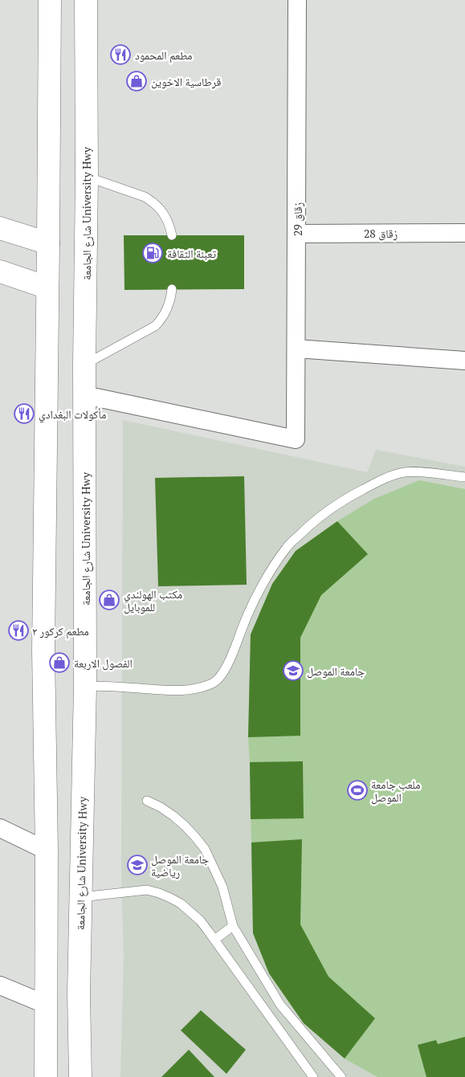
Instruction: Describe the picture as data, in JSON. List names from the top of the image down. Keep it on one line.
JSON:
{"streets":{"main road":["شارع الجامعة University Hwy"],"street":["زقاق 29","زقاق 28"]},"crossings":[["شارع الجامعة University Hwy","زقاق 29"],["زقاق 29","زقاق 28"]],"places":{"restaurant":["مطعم المحمود","مأكولات البغدادي","مطعم كركور ٢"],"shop":["قرطاسية الاخوين","مكتب الهولندي للموبايل","الفصول الاربعة"],"fuel station":["تعبئة الثقافة"],"school or university":["جامعة الموصل","جامعة الموصل رياضية"],"sports":["ملعب جامعة الموصل"]}}
